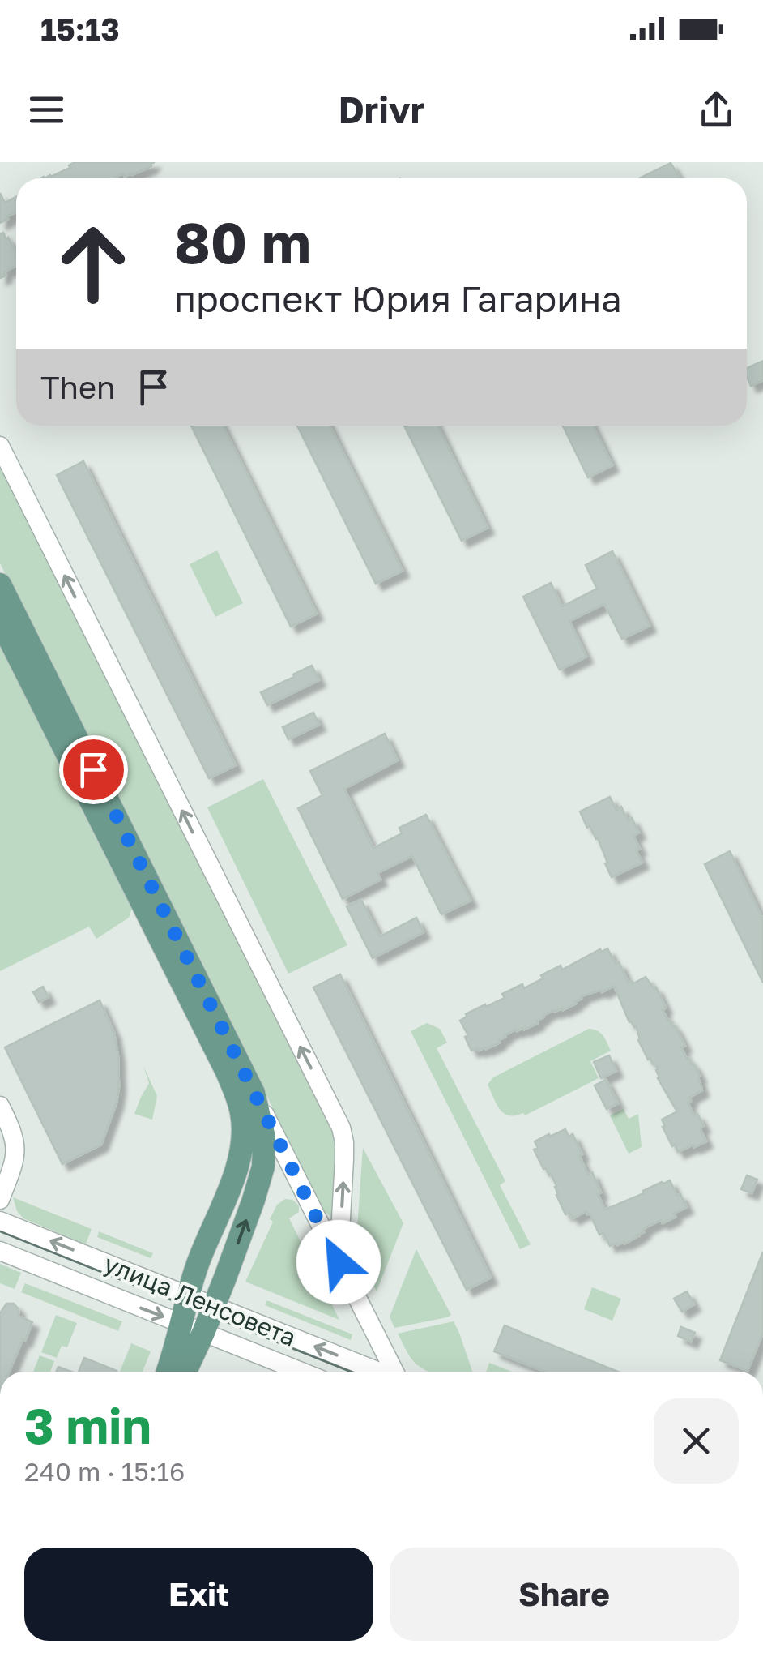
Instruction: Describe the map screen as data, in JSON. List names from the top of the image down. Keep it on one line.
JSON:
{"streets":{"street":["улица Ленсовета"]},"page":{"status":"15:13","header":"Drivr","turn":["80 m","проспект Юрия Гагарина"],"then":"Then","heading":["3 min","240 m · 15:16"],"buttons":["Exit","Share"]}}
